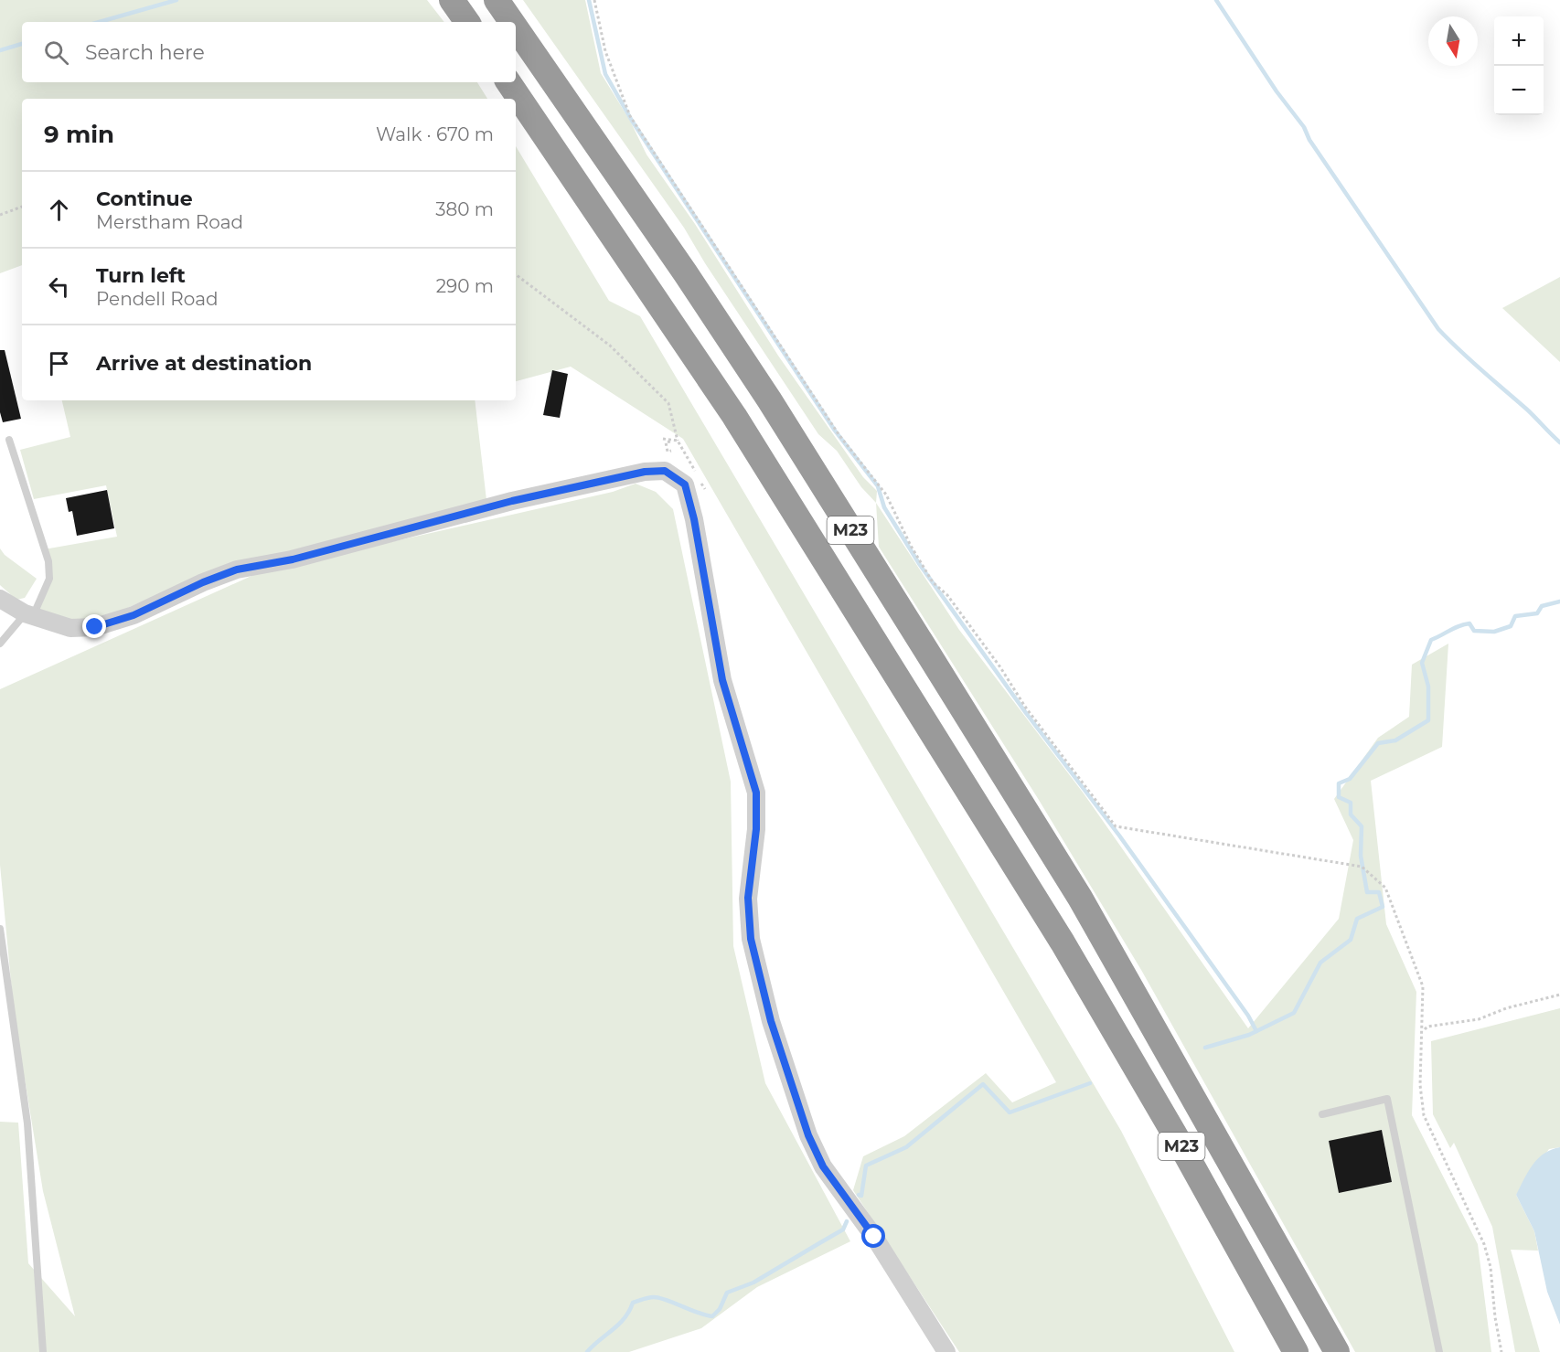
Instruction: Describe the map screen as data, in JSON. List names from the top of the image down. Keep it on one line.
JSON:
{"streets":{"highway":["M23"]},"north":"bottom","page":{"map_buttons":["+","−"],"search":"Search here","heading":["9 min","Walk · 670 m"],"list":[["Continue","Merstham Road","380 m"],["Turn left","Pendell Road","290 m"],"Arrive at destination"]}}
